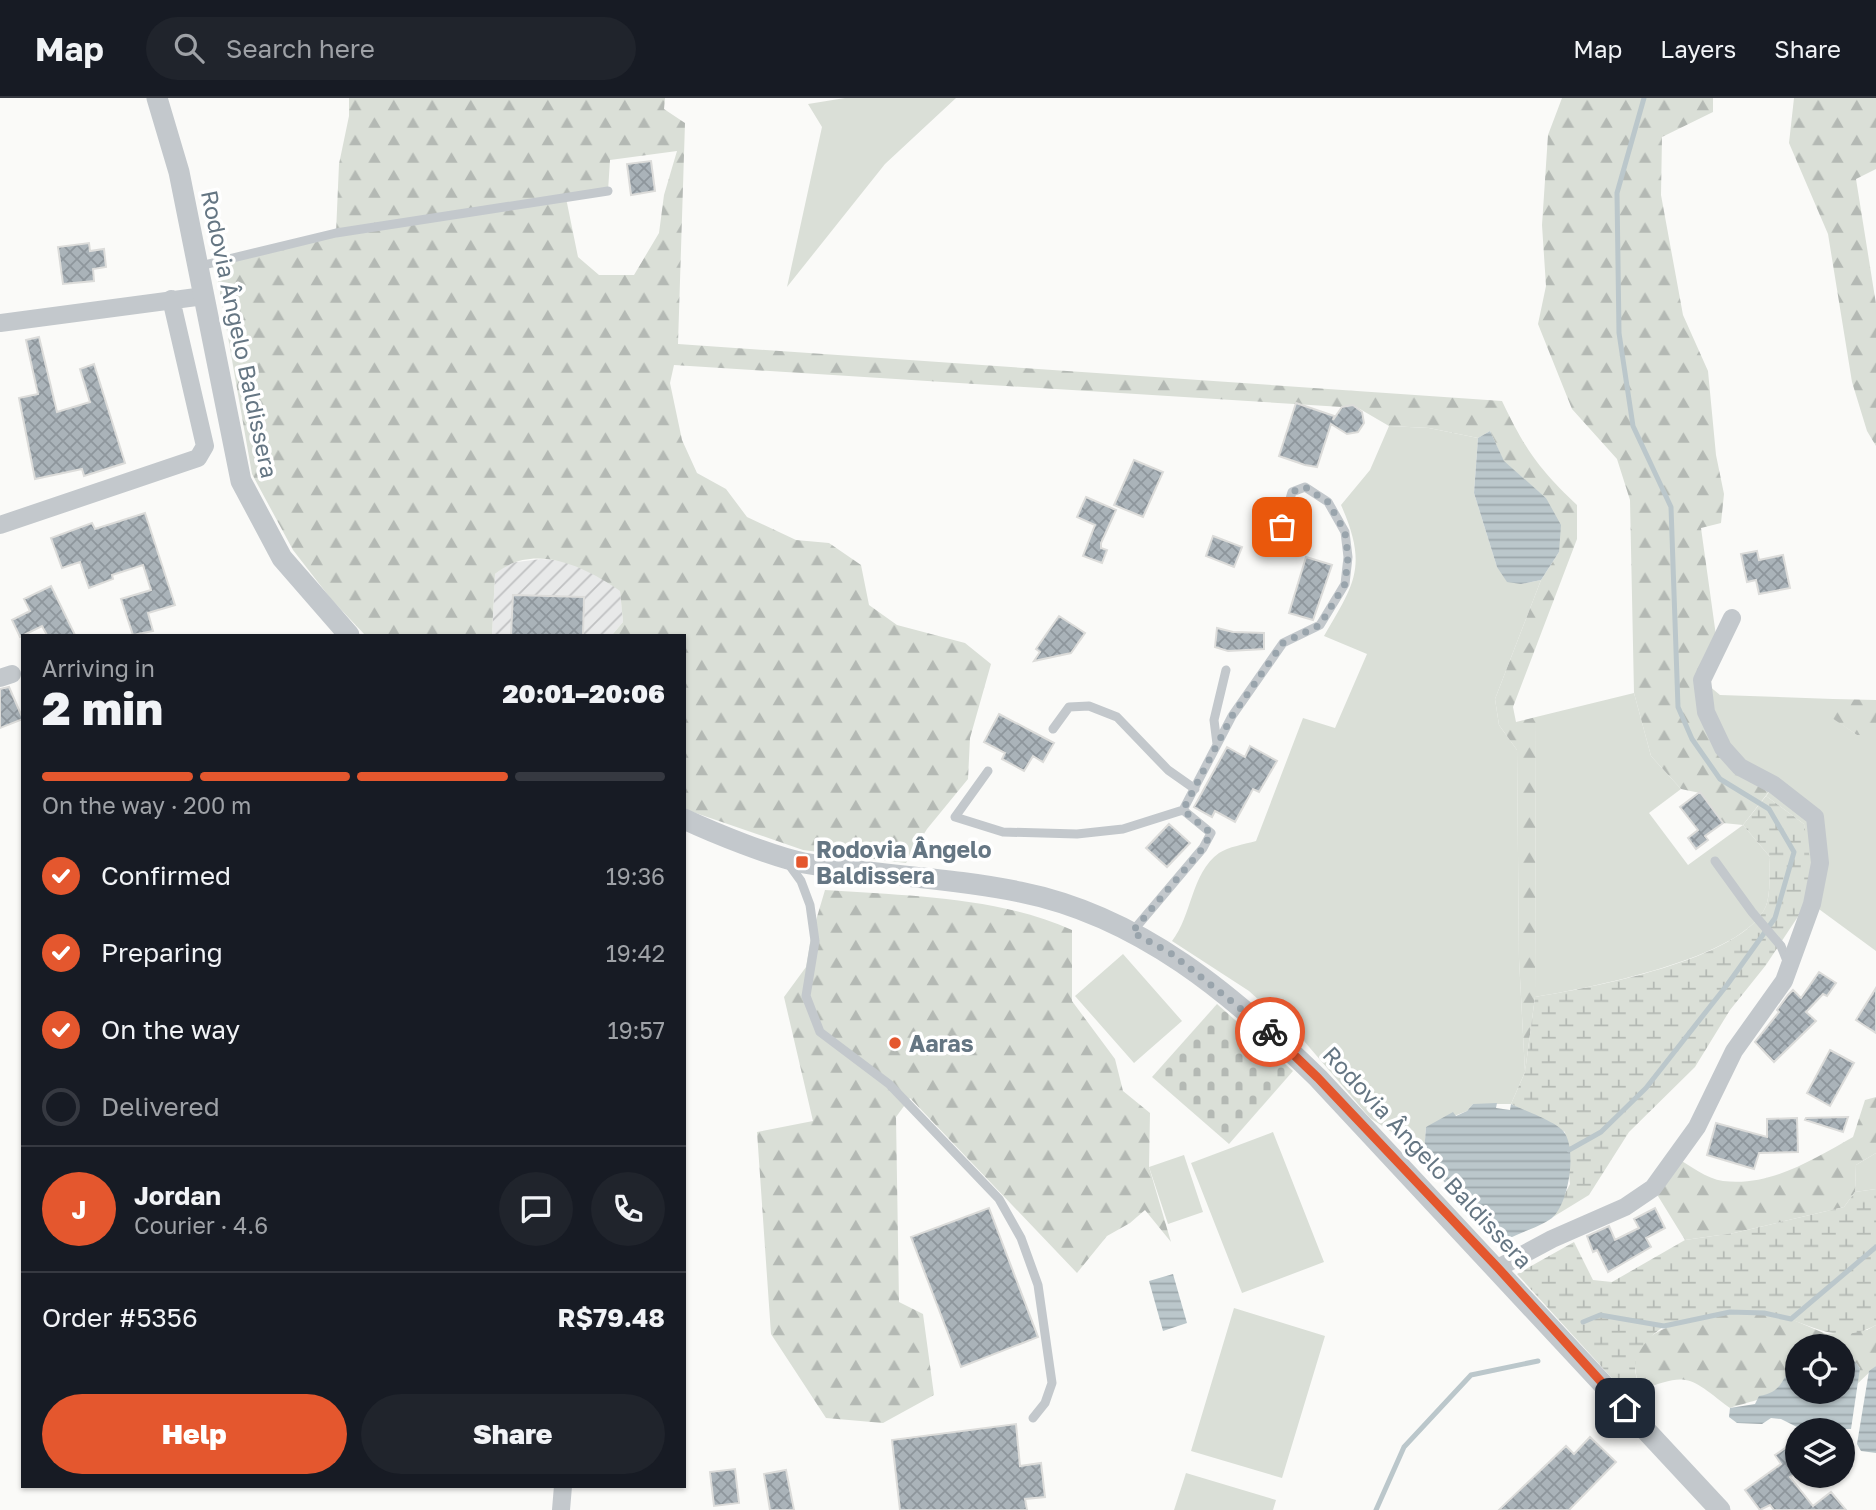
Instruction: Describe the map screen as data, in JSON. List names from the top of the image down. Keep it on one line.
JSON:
{"streets":{"street":["Rodovia Ângelo Baldissera"]},"places":{"transit":["Rodovia Ângelo Baldissera"],"other":["Aaras"]},"page":{"header":"Map","search":"Search here","nav":["Map","Layers","Share"],"heading":["2 min","Arriving in","20:01–20:06"],"panel":["Jordan","Courier · 4.6","Order #5356","R$79.48"],"bar":"On the way · 200 m","list":[["Confirmed","19:36"],["Preparing","19:42"],["On the way","19:57"],"Delivered"],"round":"J","buttons":["Help","Share"]}}
